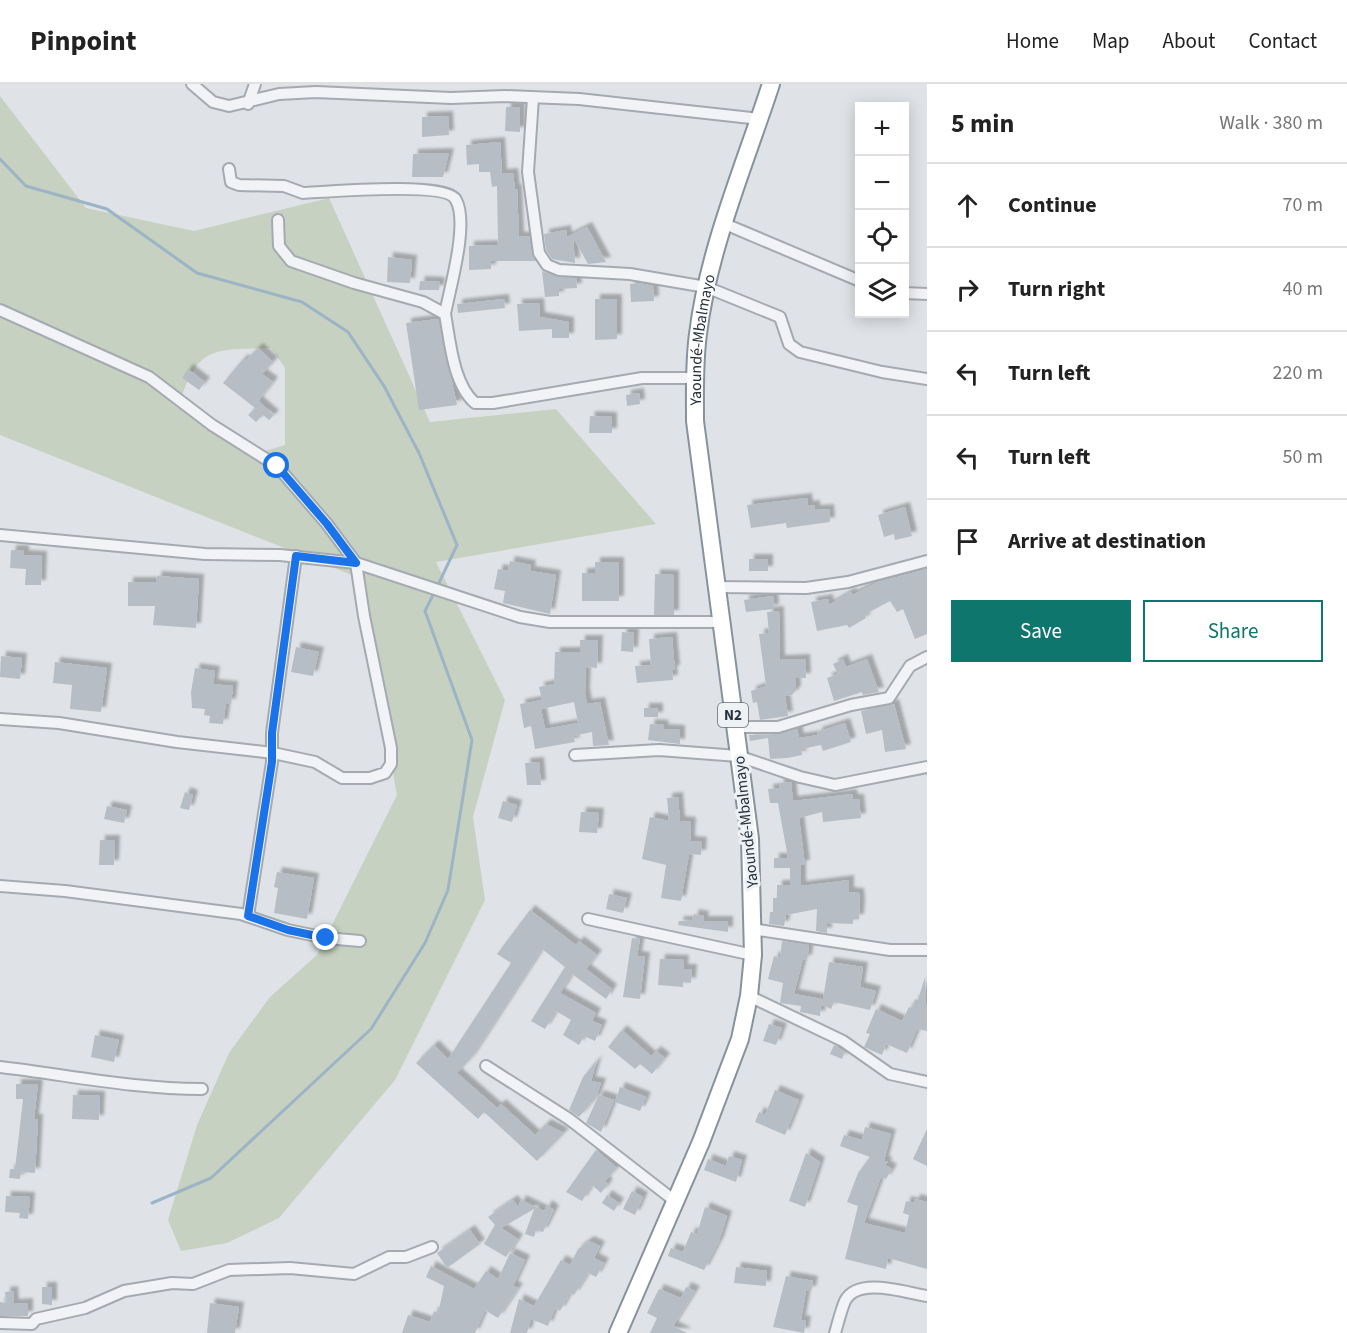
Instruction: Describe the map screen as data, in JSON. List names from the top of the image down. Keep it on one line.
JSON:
{"streets":{"highway":["Yaoundé-Mbalmayo","N2"]},"page":{"header":"Pinpoint","nav":["Home","Map","About","Contact"],"heading":["5 min","Walk · 380 m"],"map_buttons":["+","−"],"list":[["Continue","70 m"],["Turn right","40 m"],["Turn left","220 m"],["Turn left","50 m"],"Arrive at destination"],"buttons":["Save","Share"]}}
